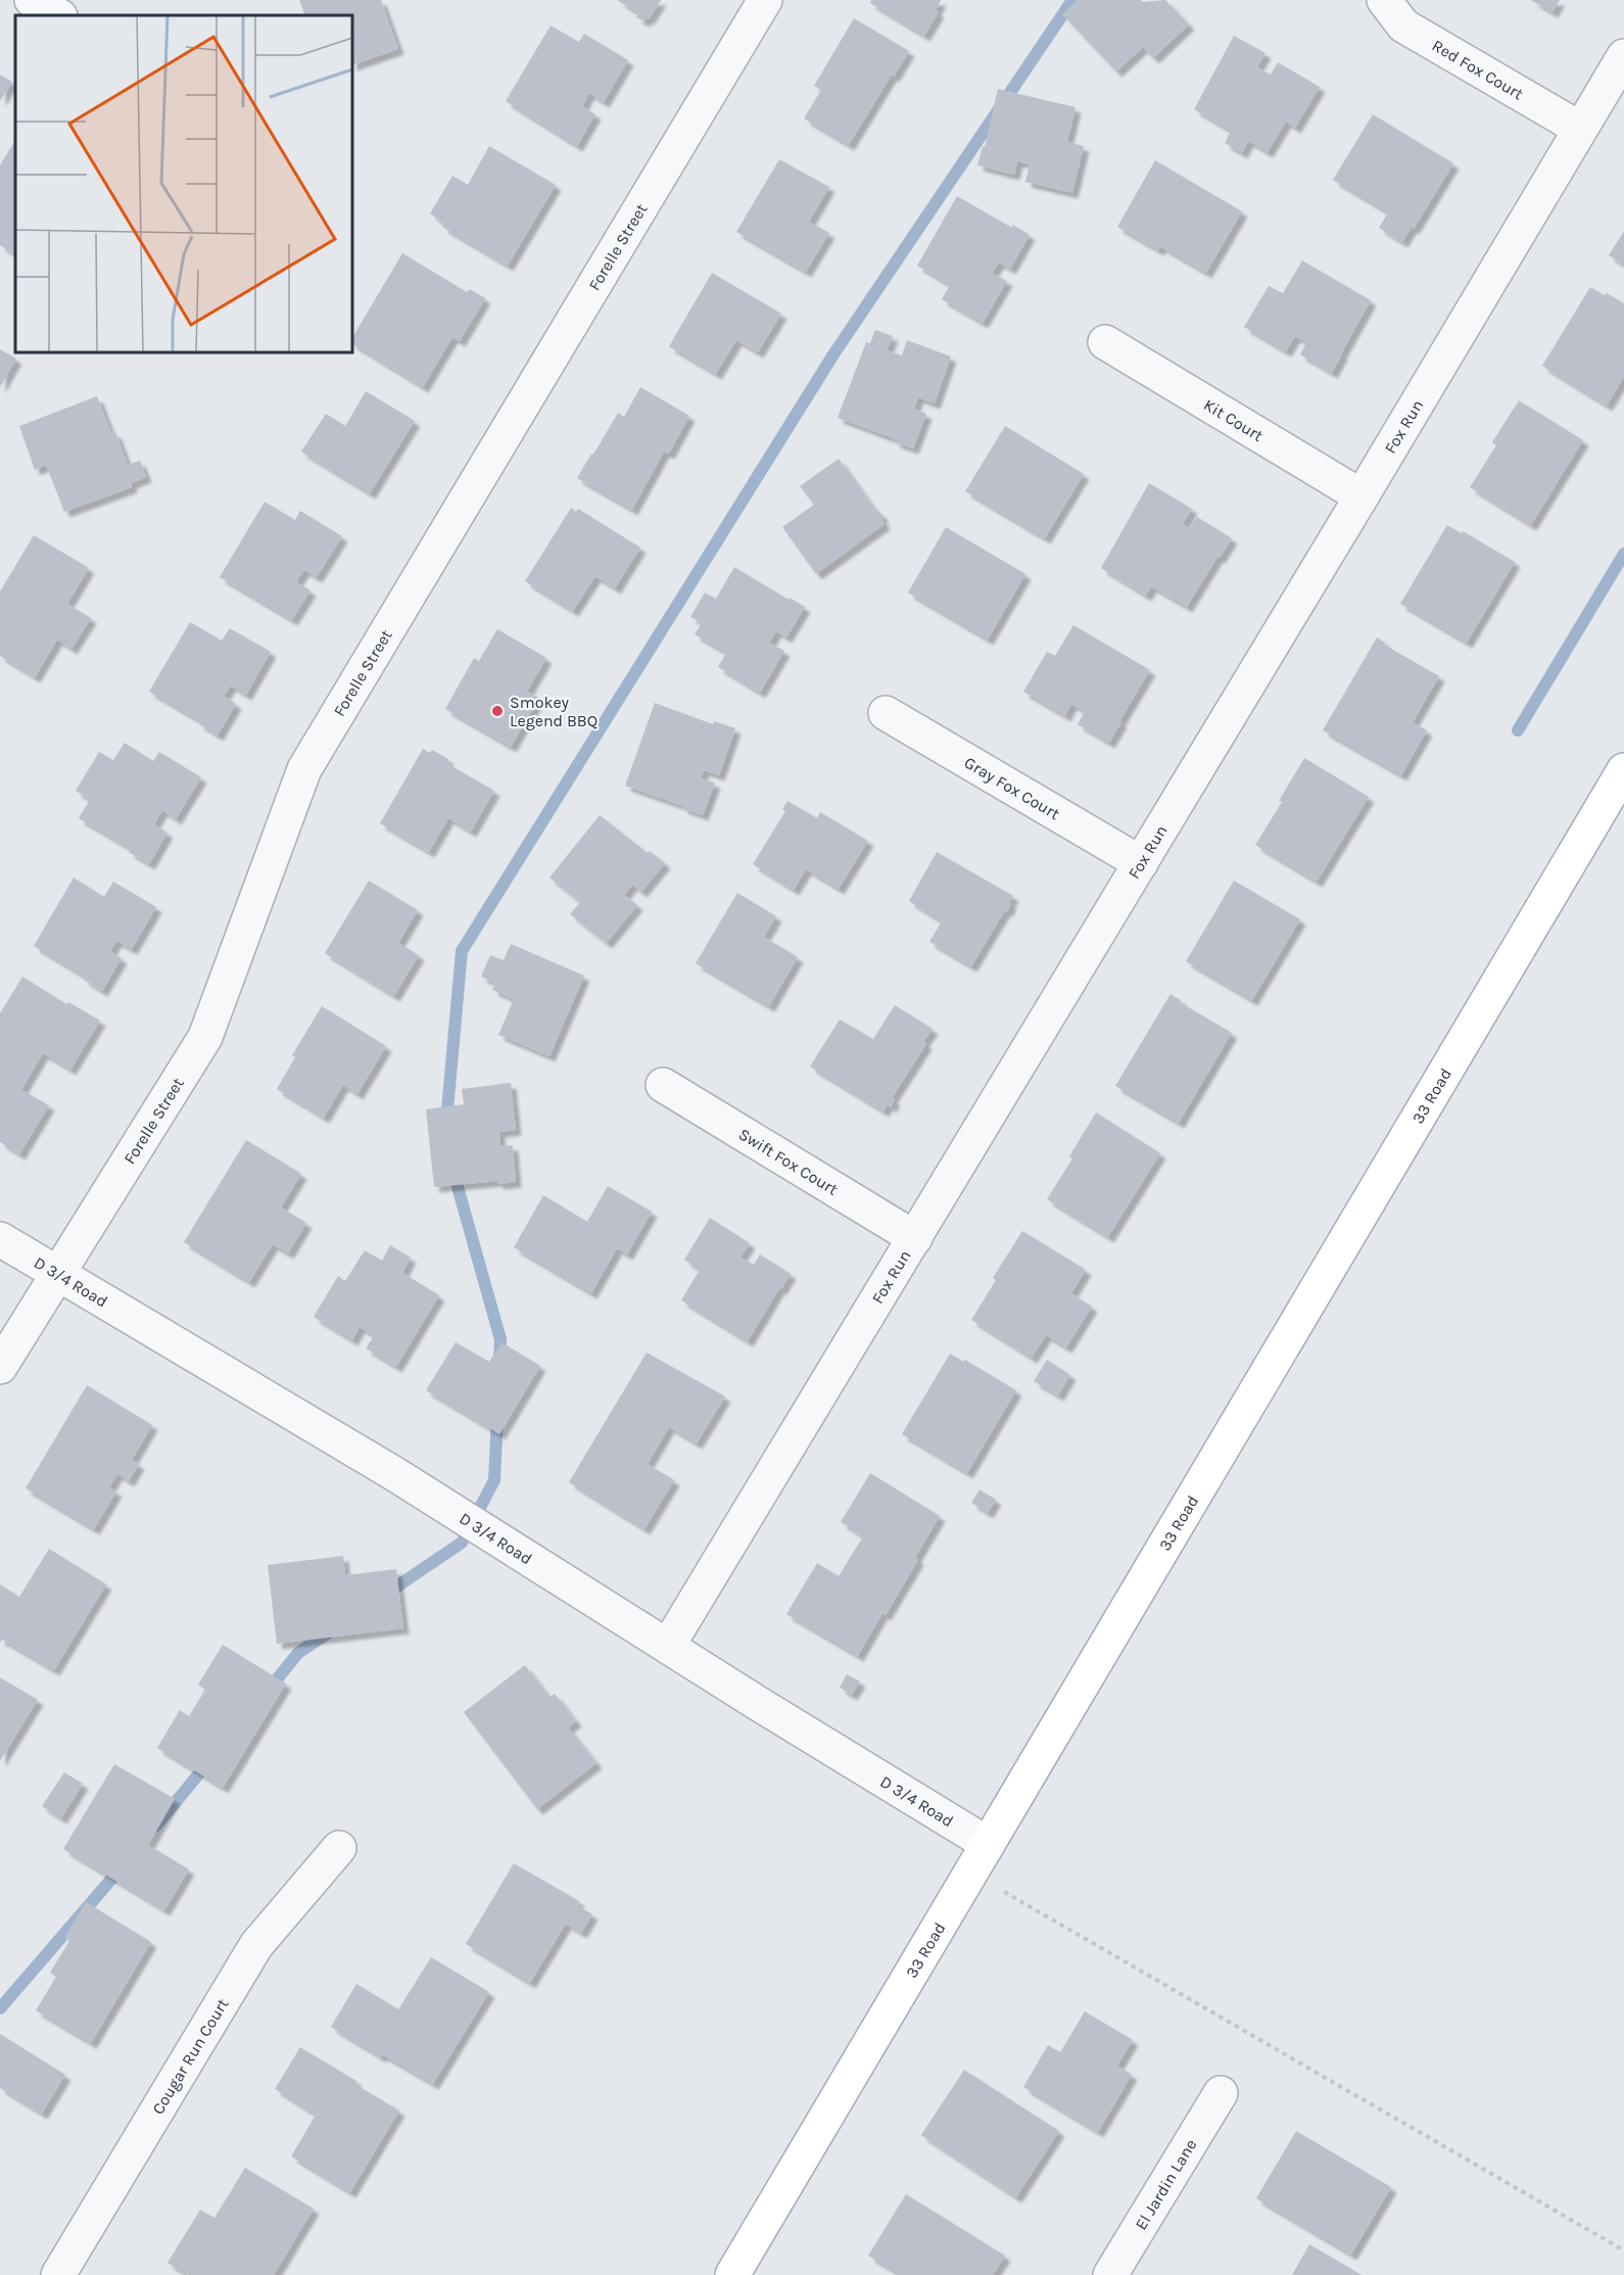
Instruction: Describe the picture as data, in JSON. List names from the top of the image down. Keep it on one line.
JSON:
{"streets":{"main road":["33 Road"],"street":["Red Fox Court","Forelle Street","Kit Court","Fox Run","Gray Fox Court","Swift Fox Court","D 3/4 Road","Cougar Run Court","El Jardin Lane"]},"crossings":[["Red Fox Court","Fox Run"],["Forelle Street","D 3/4 Road"],["Kit Court","Fox Run"],["Fox Run","Gray Fox Court"],["Fox Run","Swift Fox Court"],["Fox Run","D 3/4 Road"],["33 Road","D 3/4 Road"]],"places":["Smokey Legend BBQ"]}
